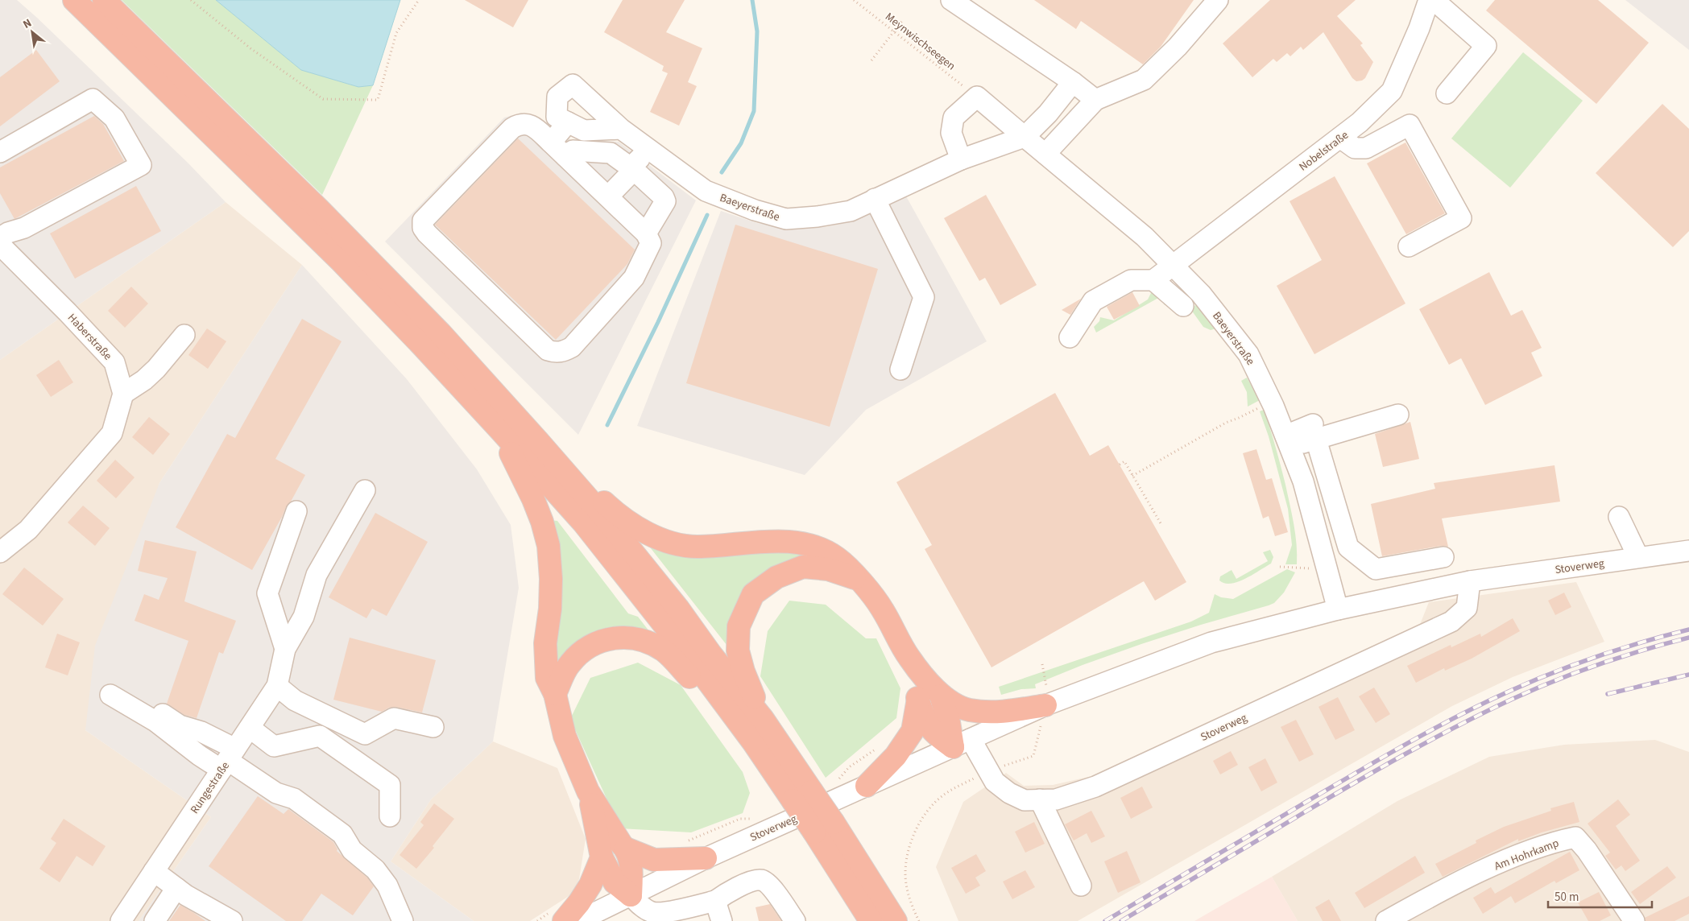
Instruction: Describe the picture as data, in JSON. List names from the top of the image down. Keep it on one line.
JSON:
{"streets":{"street":["Nobelstraße","Baeyerstraße","Haberstraße","Stoverweg","Rungestraße","Am Hohrkamp"],"path":["Meynwischseegen"]},"crossings":[["Meynwischseegen","Baeyerstraße"],["Nobelstraße","Baeyerstraße"],["Baeyerstraße","Stoverweg"]],"scale_bar":"50 m","north":"top left"}
